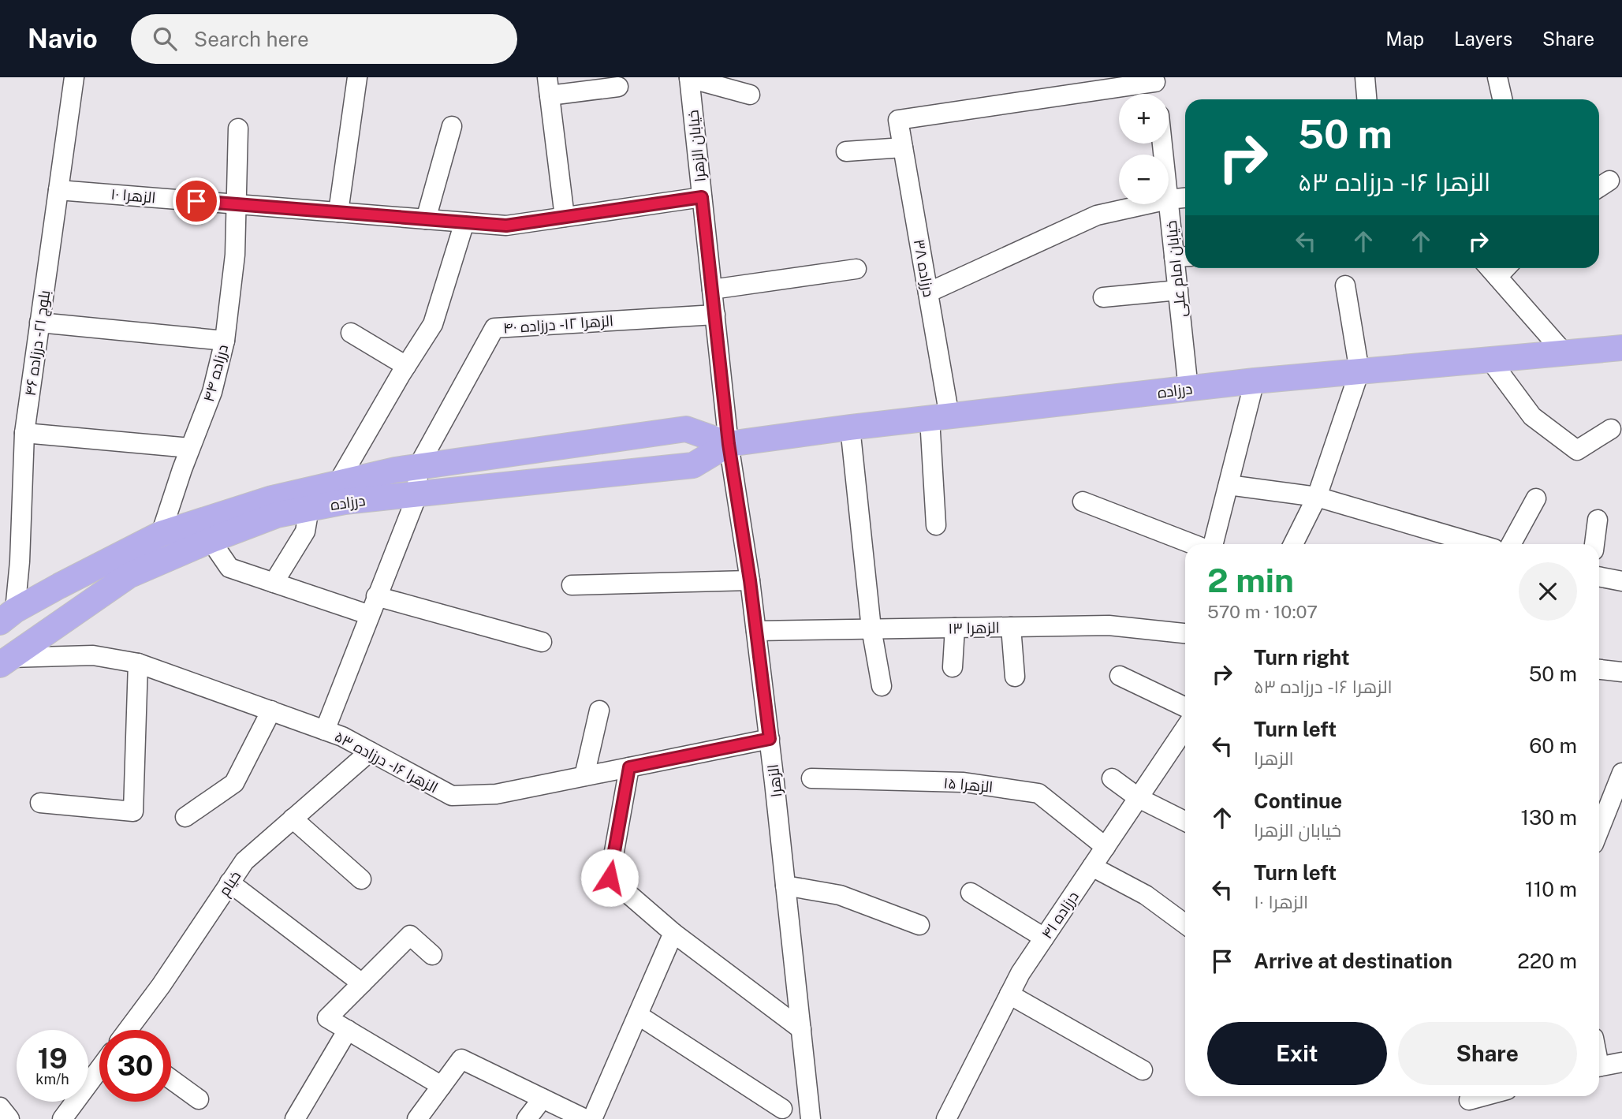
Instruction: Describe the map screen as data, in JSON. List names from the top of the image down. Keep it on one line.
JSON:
{"streets":{"main road":["درزاده"],"street":["خیابان الزهرا","الزهرا ۱۰","درزاده ۳۸","خیابان امام علی","الزهرا ۱۲ - درزاده ۴۰","بلوچ ۲۱ - درزاده ۴۶","درزاده ۴۴","الزهرا ۱۳","الزهرا ۱۶ - درزاده ۵۳","الزهرا","الزهرا ۱۵","خیام","درزاده ۴۱"]},"crossings":[["خیابان الزهرا","الزهرا ۱۰"],["خیابان الزهرا","الزهرا ۱۲ - درزاده ۴۰"],["خیابان الزهرا","درزاده"],["خیابان الزهرا","الزهرا"],["الزهرا ۱۰","بلوچ ۲۱ - درزاده ۴۶"],["الزهرا ۱۰","درزاده ۴۴"],["درزاده ۳۸","درزاده"],["خیابان امام علی","درزاده"],["الزهرا ۱۲ - درزاده ۴۰","درزاده"],["بلوچ ۲۱ - درزاده ۴۶","درزاده"],["درزاده ۴۴","درزاده"],["درزاده","الزهرا ۱۶ - درزاده ۵۳"],["درزاده","الزهرا"],["الزهرا ۱۳","الزهرا"],["الزهرا ۱۶ - درزاده ۵۳","الزهرا"],["الزهرا ۱۶ - درزاده ۵۳","خیام"],["الزهرا ۱۵","درزاده ۴۱"]],"page":{"header":"Navio","search":"Search here","nav":["Map","Layers","Share"],"map_buttons":["+","−"],"turn":["50 m","الزهرا ۱۶ - درزاده ۵۳"],"heading":["2 min","570 m · 10:07"],"list":[{"name":"Turn right","note":"الزهرا ۱۶ - درزاده ۵۳","value":"50 m"},{"name":"Turn left","note":"الزهرا","value":"60 m"},{"name":"Continue","note":"خیابان الزهرا","value":"130 m"},{"name":"Turn left","note":"الزهرا ۱۰","value":"110 m"},{"name":"Arrive at destination","value":"220 m"}],"buttons":["Exit","Share"],"speed":"19 km/h","limit":"30"}}
